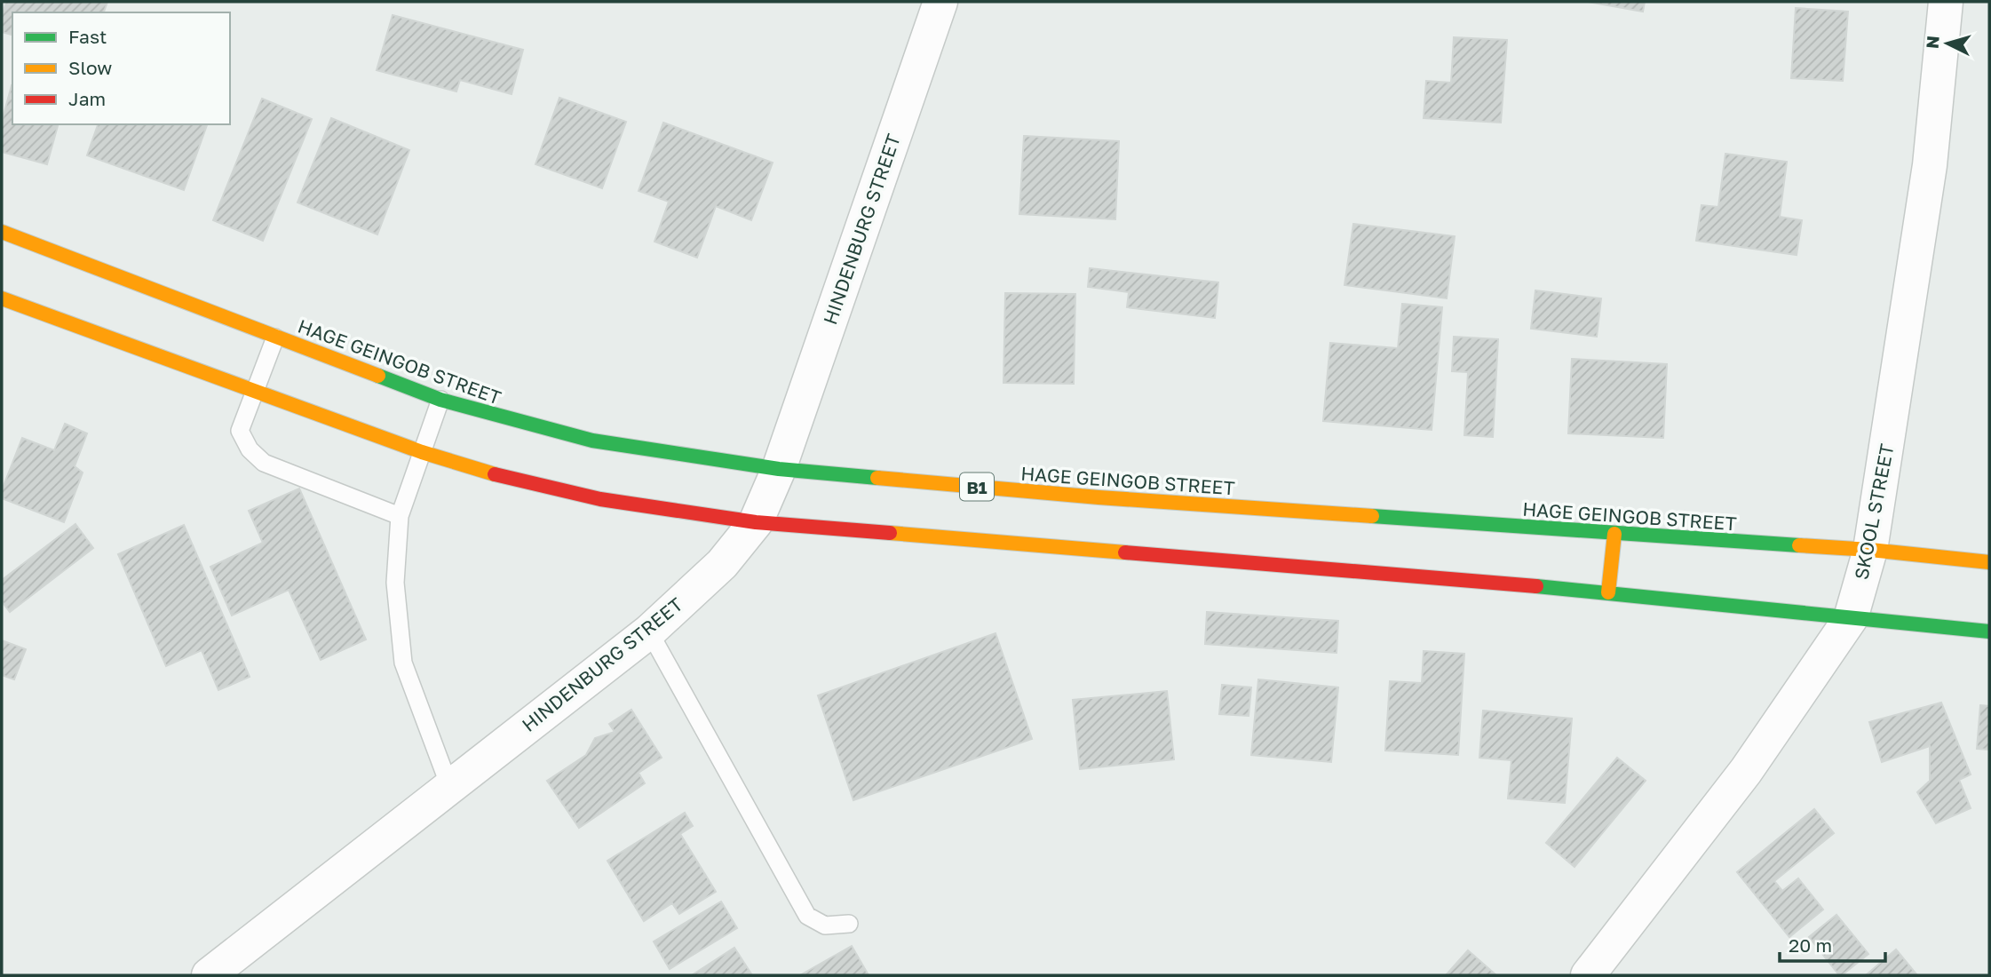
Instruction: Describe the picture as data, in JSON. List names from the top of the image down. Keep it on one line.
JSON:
{"streets":{"highway":["HAGE GEINGOB STREET","B1"],"street":["HINDENBURG STREET","SKOOL STREET"]},"crossings":[["HINDENBURG STREET","HAGE GEINGOB STREET"],["HAGE GEINGOB STREET","SKOOL STREET"]],"legend":["Fast","Slow","Jam"],"scale_bar":"20 m","north":"left"}
